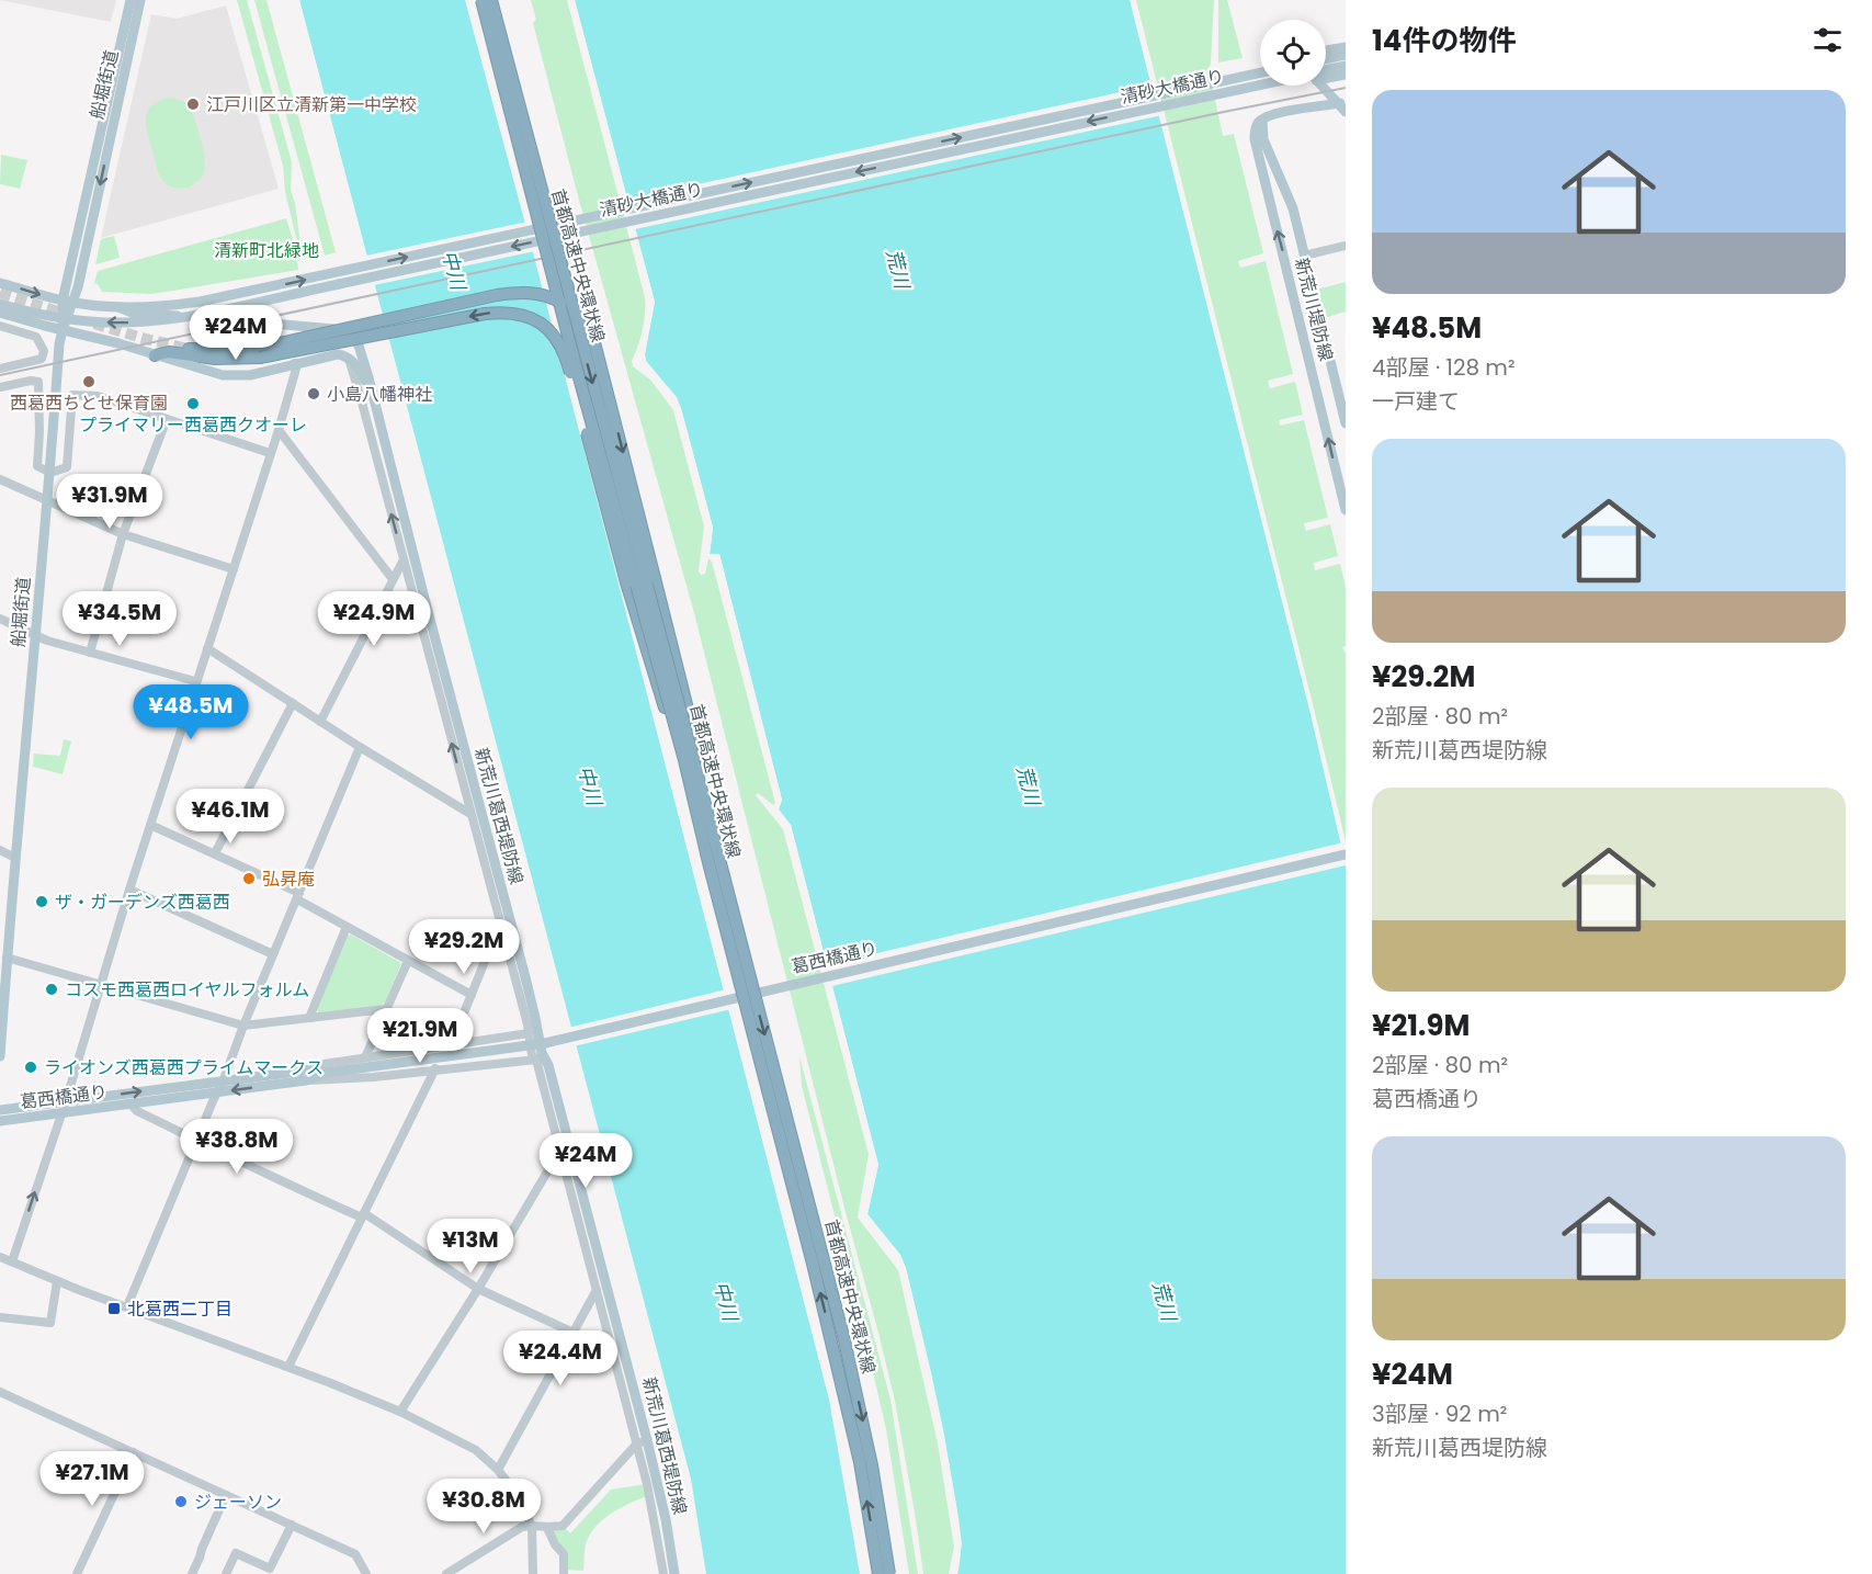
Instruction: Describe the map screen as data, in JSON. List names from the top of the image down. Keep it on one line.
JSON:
{"streets":{"highway":["首都高速中央環状線"],"main road":["船堀街道","清砂大橋通り","新荒川堤防線","新荒川葛西堤防線","葛西橋通り"]},"crossings":[["船堀街道","清砂大橋通り"]],"water":["荒川","中川"],"parks":["清新町北緑地"],"places":{"other":["江戸川区立清新第一中学校","西葛西ちとせ保育園","小島八幡神社","プライマリー西葛西クオーレ","弘昇庵","ザ・ガーデンズ西葛西","コスモ西葛西ロイヤルフォルム","ライオンズ西葛西プライムマークス","ジェーソン"],"transit":["北葛西二丁目"]},"page":{"heading":"14件の物件","list":[{"name":"¥48.5M","note":"4部屋 · 128 m² · 一戸建て"},{"name":"¥29.2M","note":"2部屋 · 80 m² · 新荒川葛西堤防線"},{"name":"¥21.9M","note":"2部屋 · 80 m² · 葛西橋通り"},{"name":"¥24M","note":"3部屋 · 92 m² · 新荒川葛西堤防線"}],"price":["¥24M","¥31.9M","¥34.5M","¥24.9M","¥48.5M","¥46.1M","¥29.2M","¥21.9M","¥38.8M","¥24M","¥13M","¥24.4M","¥27.1M","¥30.8M"]}}
